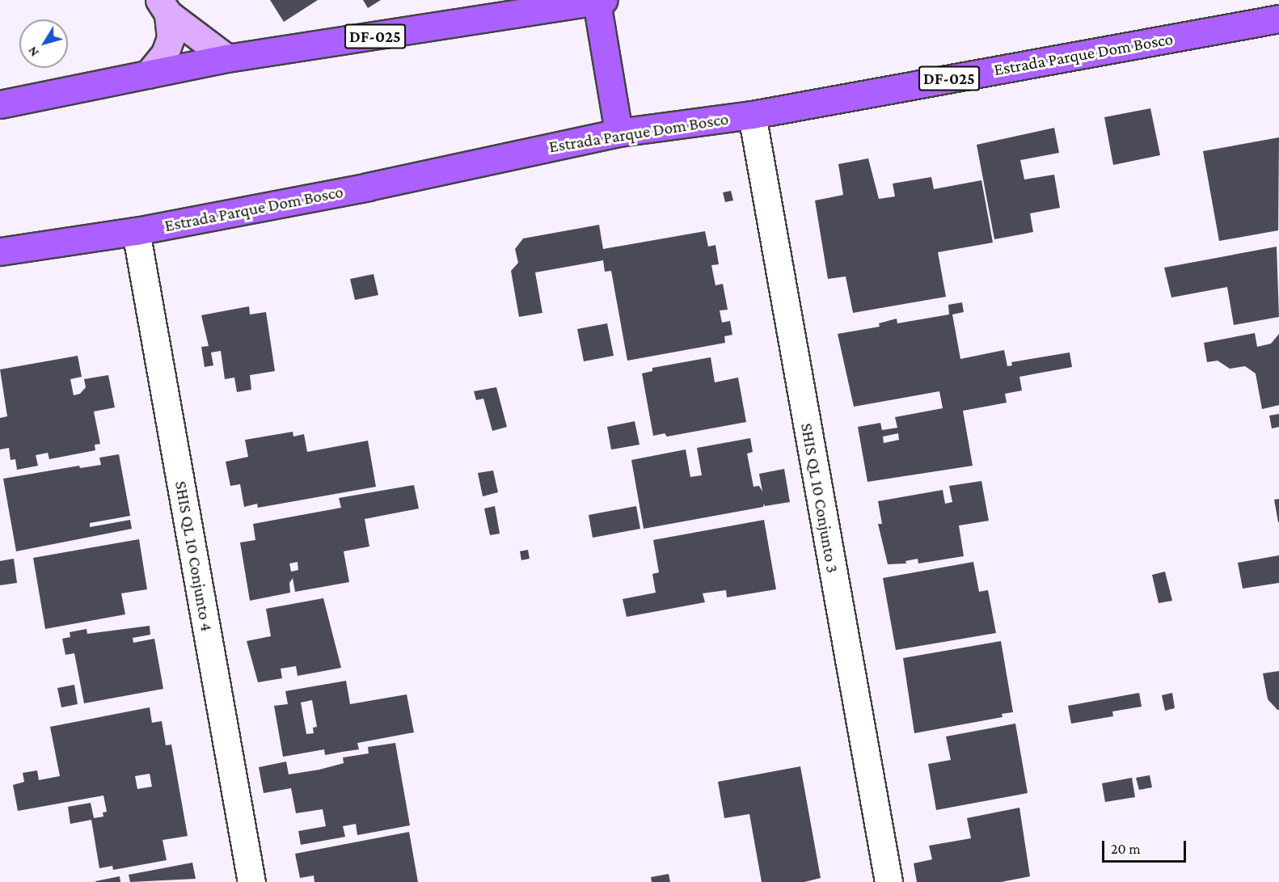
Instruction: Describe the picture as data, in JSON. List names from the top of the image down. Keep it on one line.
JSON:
{"streets":{"main road":["DF-025","Estrada Parque Dom Bosco"],"street":["SHIS QL 10 Conjunto 3","SHIS QL 10 Conjunto 4"]},"crossings":[["Estrada Parque Dom Bosco","SHIS QL 10 Conjunto 3"],["Estrada Parque Dom Bosco","SHIS QL 10 Conjunto 4"]],"scale_bar":"20 m","north":"bottom left"}
